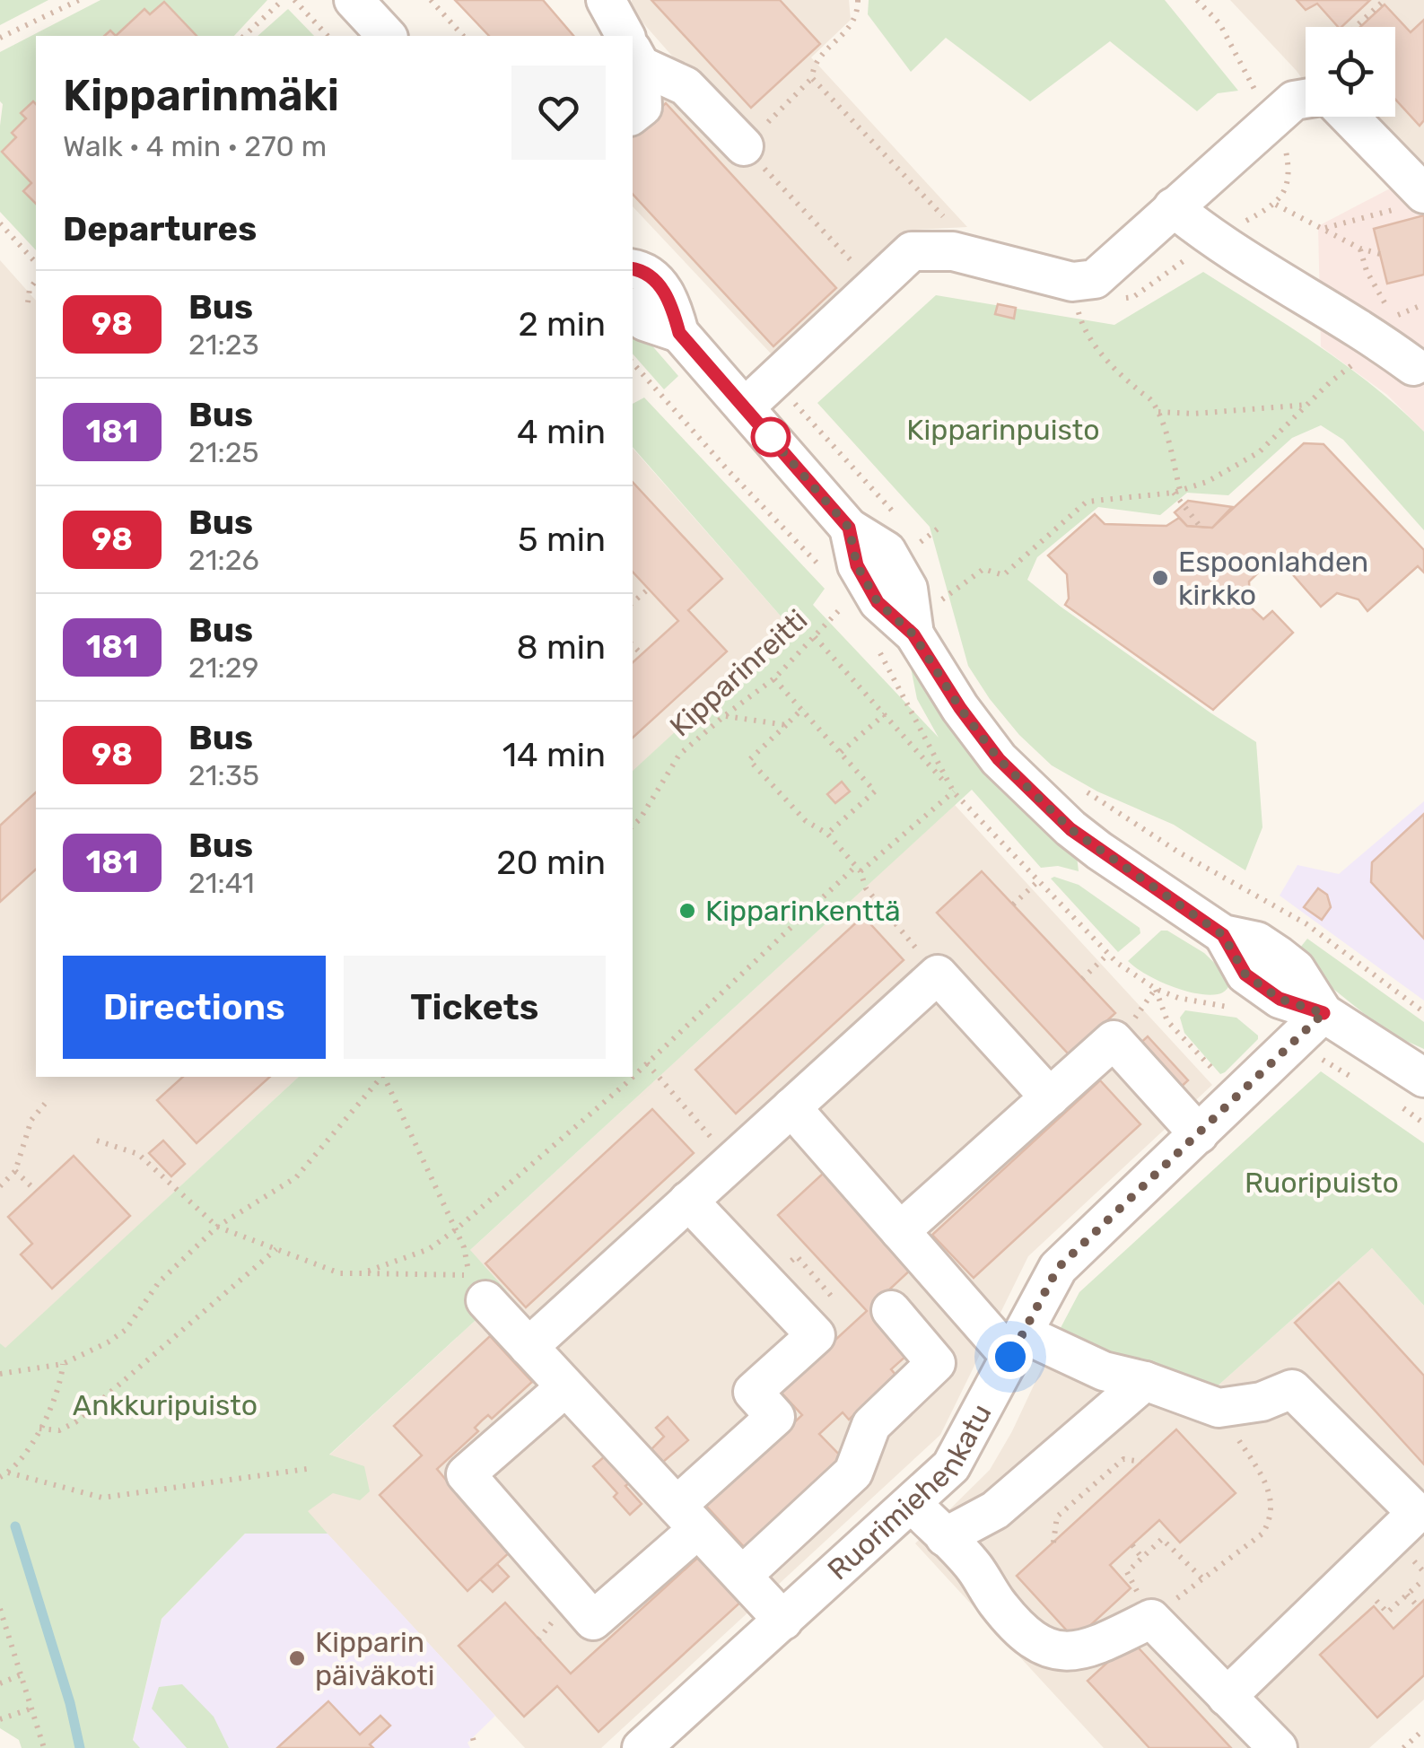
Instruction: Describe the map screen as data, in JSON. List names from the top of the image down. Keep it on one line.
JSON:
{"streets":{"street":["Ruorimiehenkatu"],"path":["Kipparinreitti"]},"parks":["Kipparinpuisto","Ruoripuisto","Ankkuripuisto"],"places":["Espoonlahden kirkko","Kipparinkenttä","Kipparin päiväkoti"],"lines":["bus line 98"],"page":{"heading":[["Kipparinmäki","Walk · 4 min · 270 m"],"Departures"],"list":[{"mark":"98","name":"Bus","note":"21:23","value":"2 min"},{"mark":"181","name":"Bus","note":"21:25","value":"4 min"},{"mark":"98","name":"Bus","note":"21:26","value":"5 min"},{"mark":"181","name":"Bus","note":"21:29","value":"8 min"},{"mark":"98","name":"Bus","note":"21:35","value":"14 min"},{"mark":"181","name":"Bus","note":"21:41","value":"20 min"}],"buttons":["Directions","Tickets"]}}
